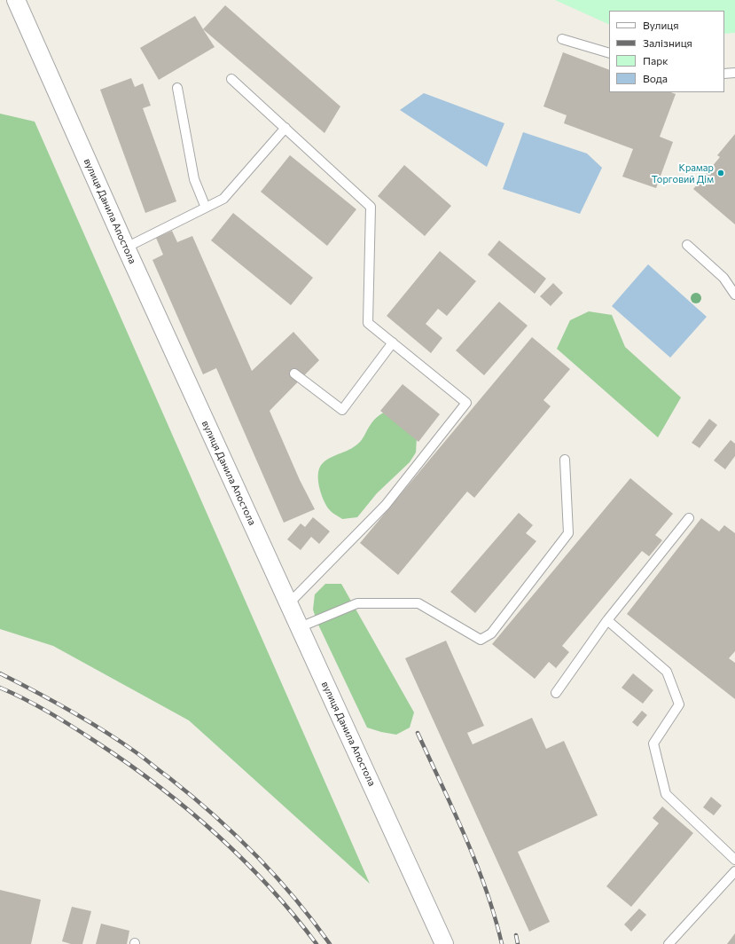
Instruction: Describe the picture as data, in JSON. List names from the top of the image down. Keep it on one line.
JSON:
{"streets":{"street":["вулиця Данила Апостола"]},"places":["Крамар Торговий Дім"],"legend":["Вулиця","Залізниця","Парк","Вода"]}
